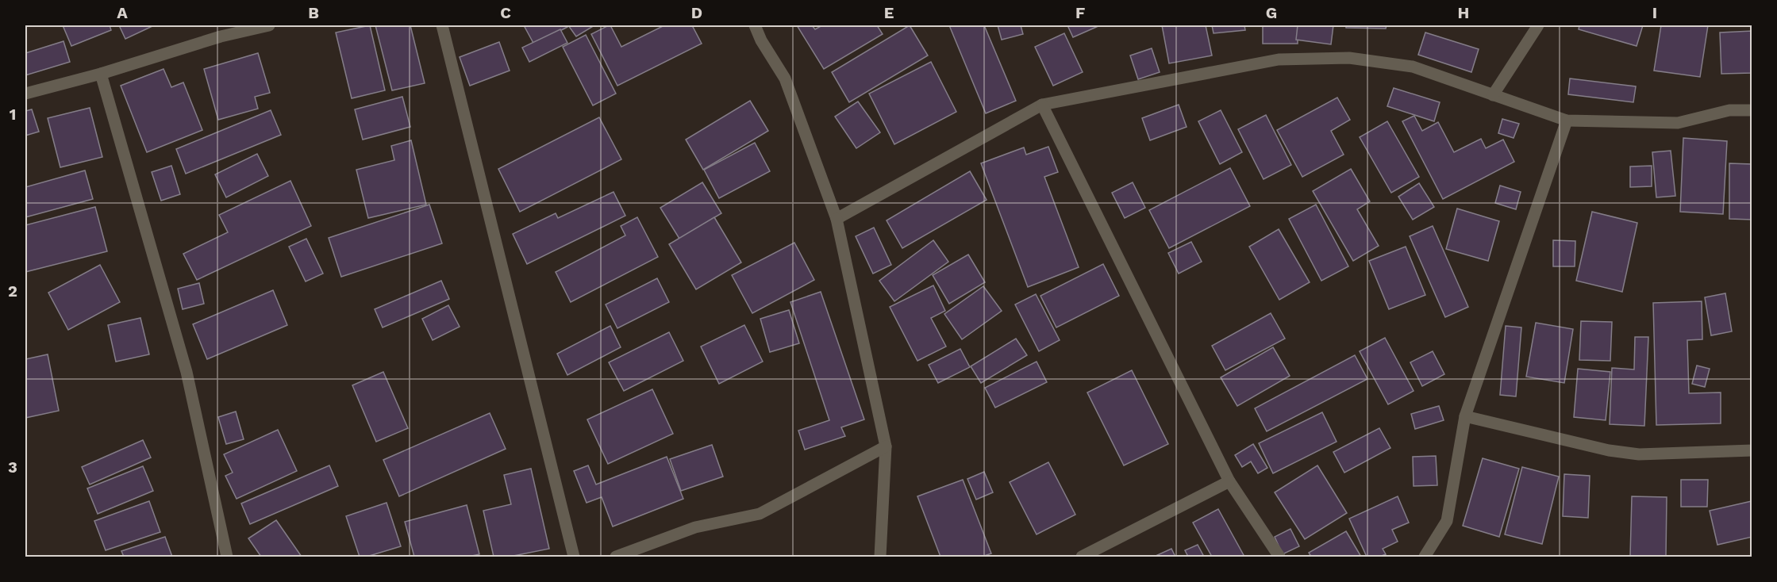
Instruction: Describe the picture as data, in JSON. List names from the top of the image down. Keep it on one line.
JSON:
{"grid":{"columns":["A","B","C","D","E","F","G","H","I"],"rows":["1","2","3"]}}
